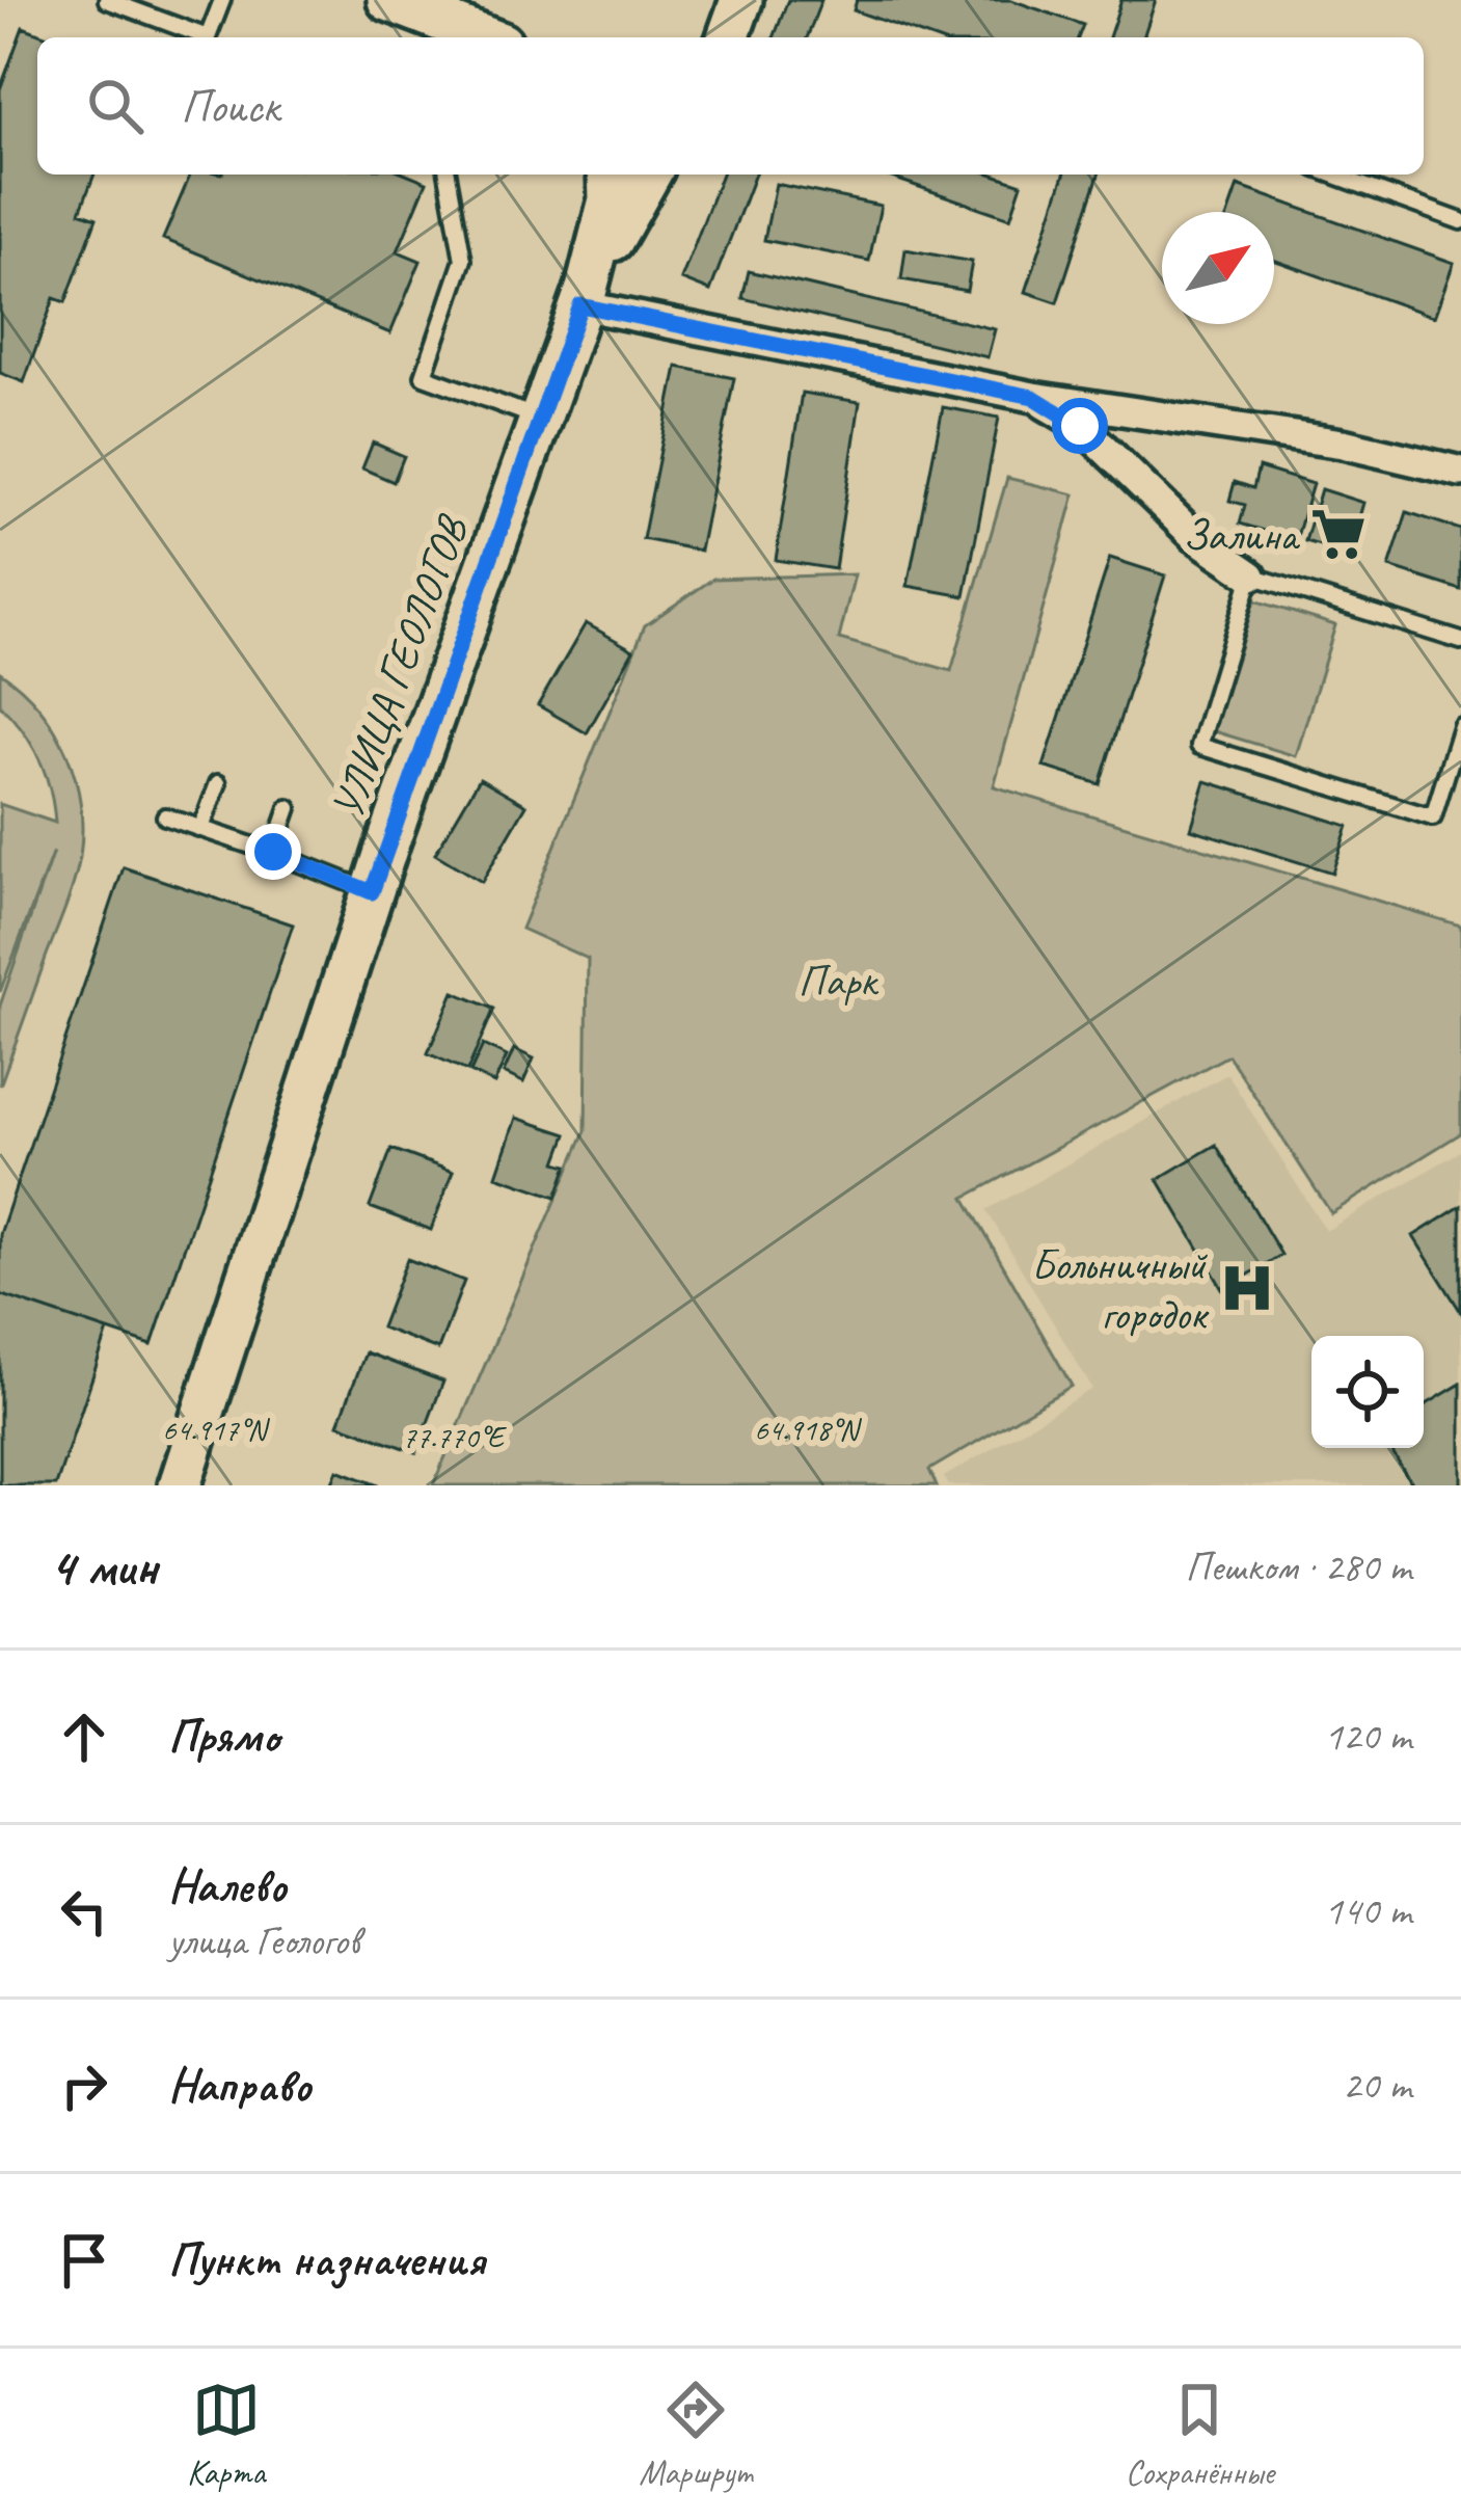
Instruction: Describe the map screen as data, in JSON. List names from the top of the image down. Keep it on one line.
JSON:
{"streets":{"street":["УЛИЦА ГЕОЛОГОВ"]},"parks":["Парк"],"places":{"supermarket":["Залина"],"hospital":["Больничный городок"]},"north":"top right","page":{"search":"Поиск","heading":["4 мин","Пешком · 280 m"],"list":[["Прямо","120 m"],["Налево","улица Геологов","140 m"],["Направо","20 m"],"Пункт назначения"],"nav":["Карта","Маршрут","Сохранённые"]},"coordinates":["64.917°N","64.918°N","77.770°E"]}
